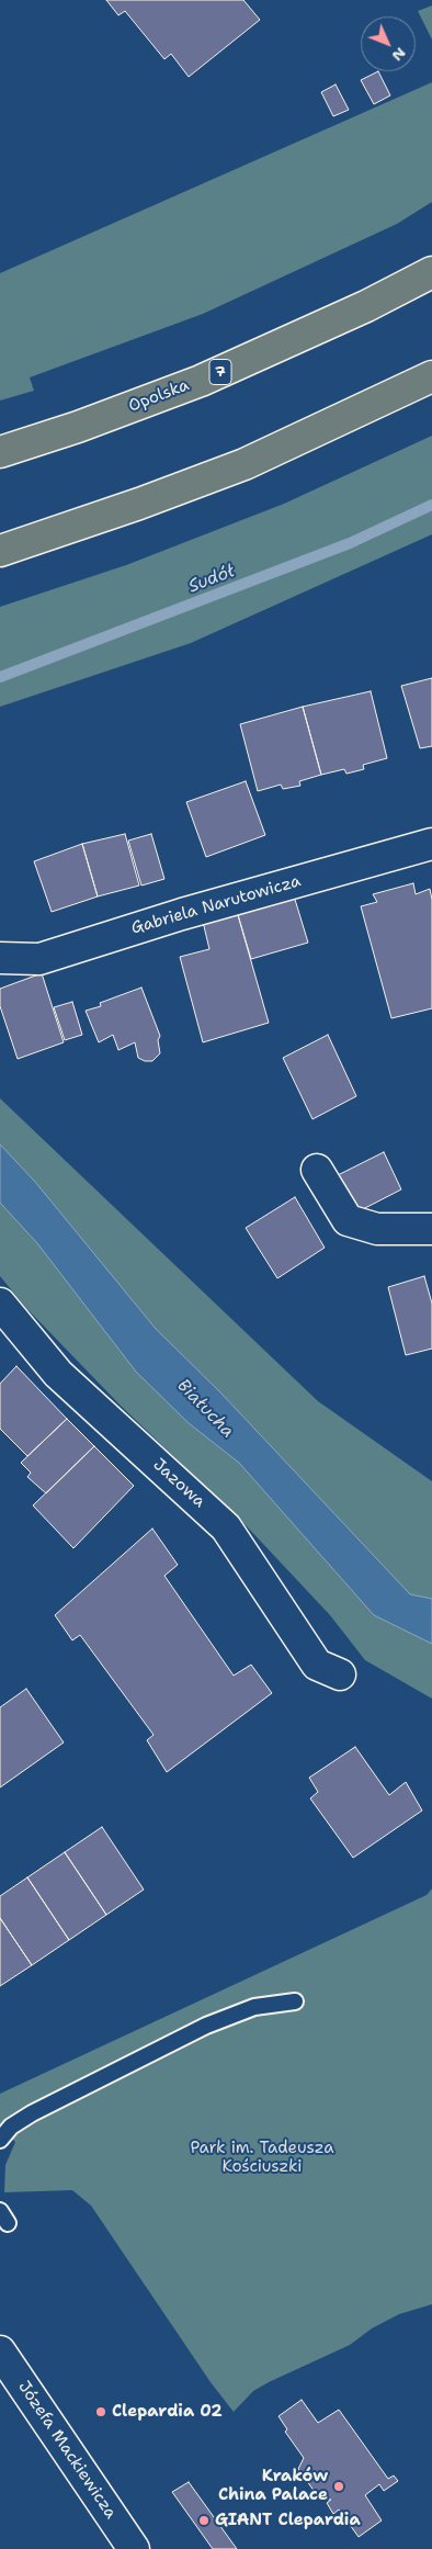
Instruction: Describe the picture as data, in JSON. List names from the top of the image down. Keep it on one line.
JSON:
{"streets":{"main road":["7","Opolska"],"street":["Gabriela Narutowicza","Jazowa","Józefa Mackiewicza"]},"water":["Sudół","Białucha"],"parks":["Park im. Tadeusza Kościuszki"],"places":["Clepardia 02","Kraków China Palace","GIANT Clepardia"],"north":"bottom right"}
